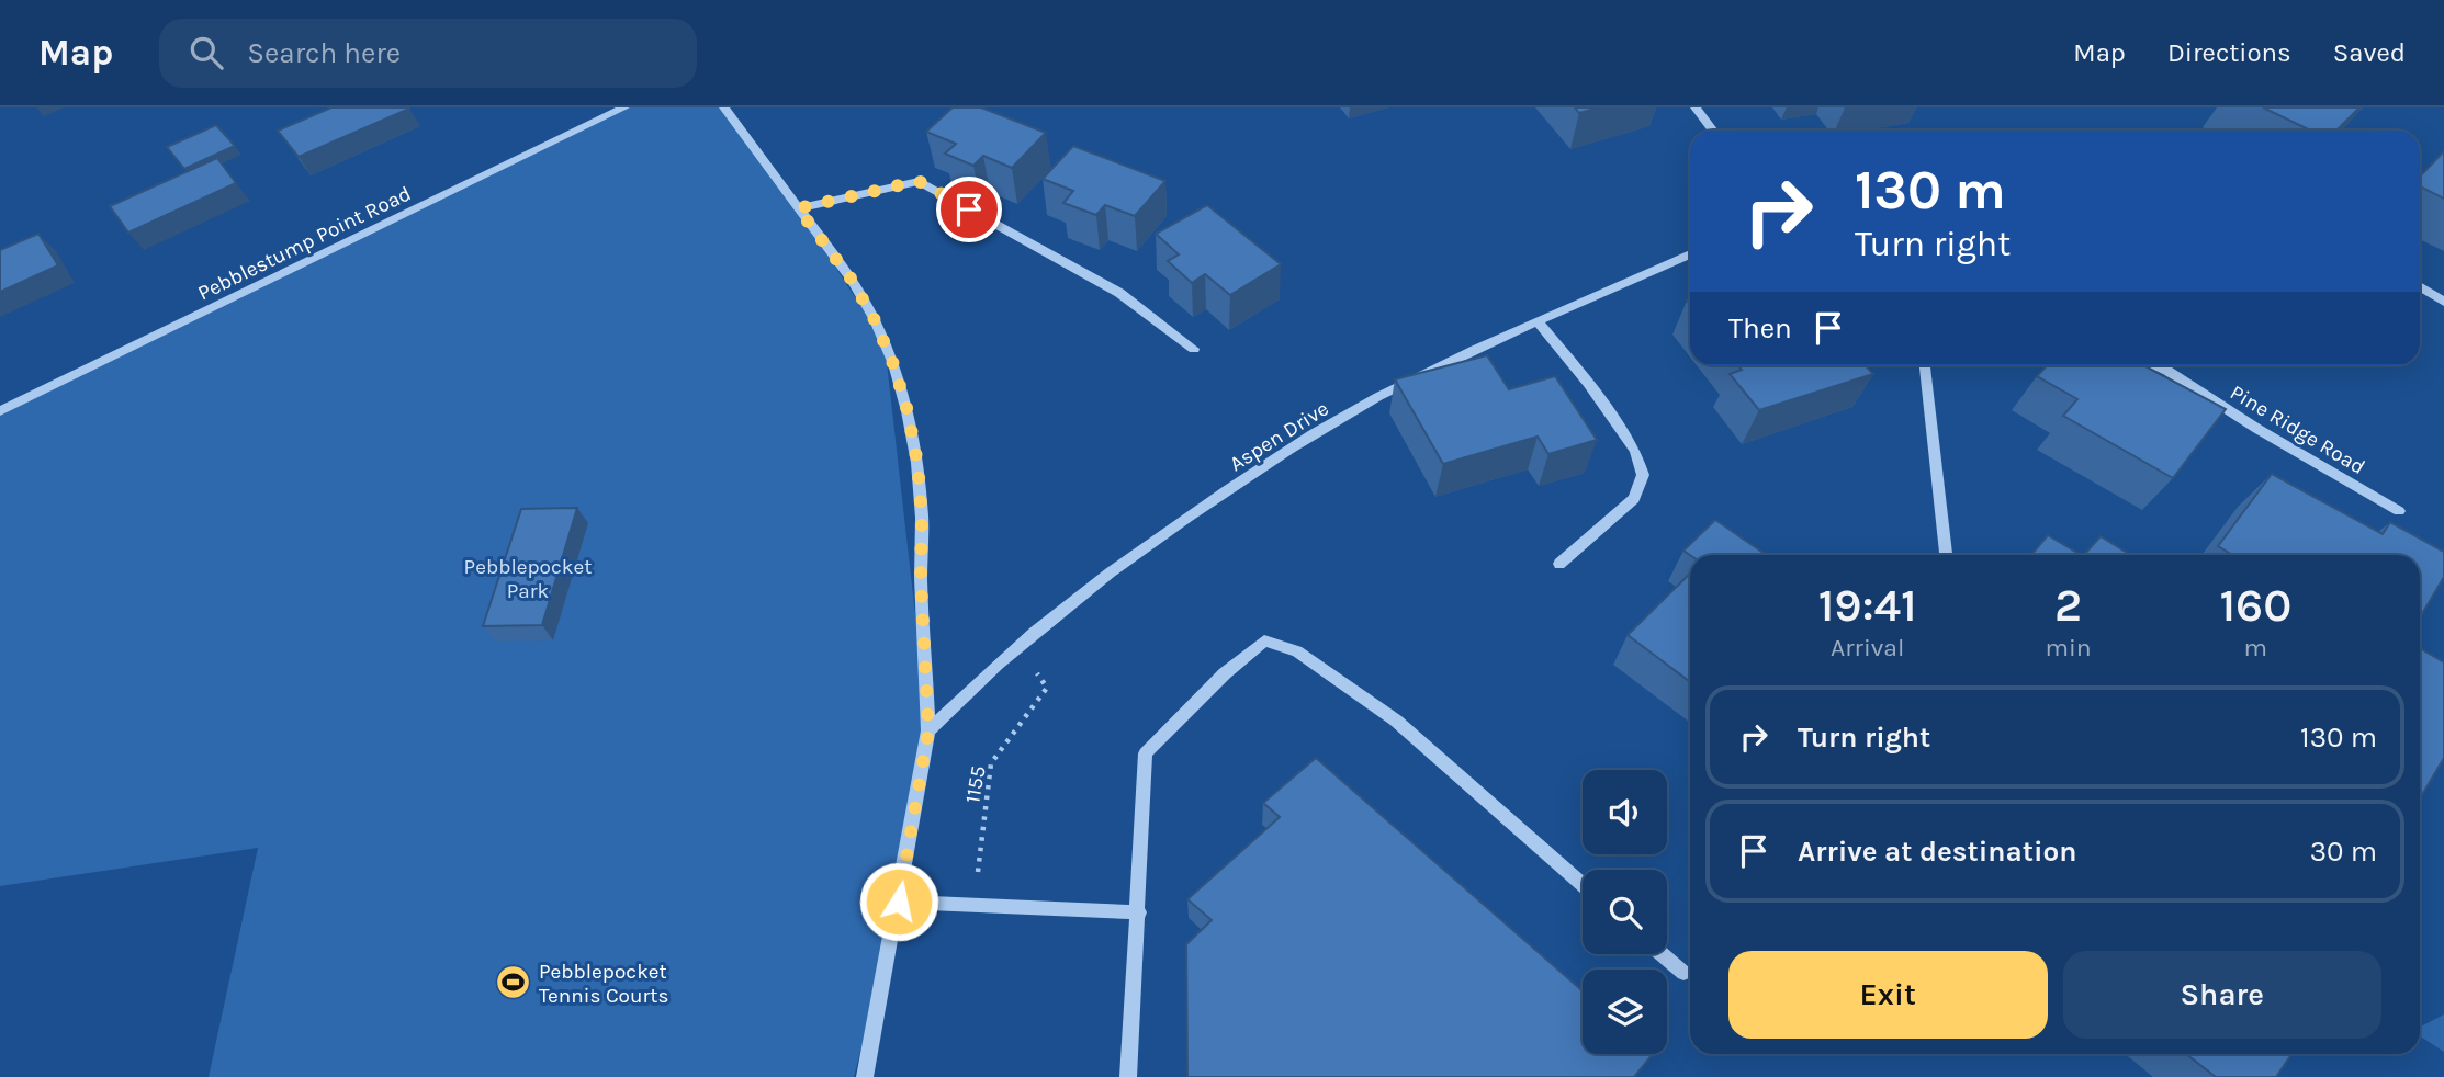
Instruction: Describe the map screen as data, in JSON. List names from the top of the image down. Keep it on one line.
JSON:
{"streets":{"street":["Pebblestump Point Road","Pine Ridge Road","Aspen Drive"],"path":["1155"]},"crossings":[["Aspen Drive","1155"]],"parks":["Pebblepocket Park"],"places":{"sports":["Pebblepocket Tennis Courts"]},"page":{"header":"Map","search":"Search here","nav":["Map","Directions","Saved"],"turn":["130 m","Turn right"],"then":"Then","eta":["19:41","Arrival","2","min","160","m"],"list":[{"name":"Turn right","value":"130 m"},{"name":"Arrive at destination","value":"30 m"}],"buttons":["Exit","Share"]}}
